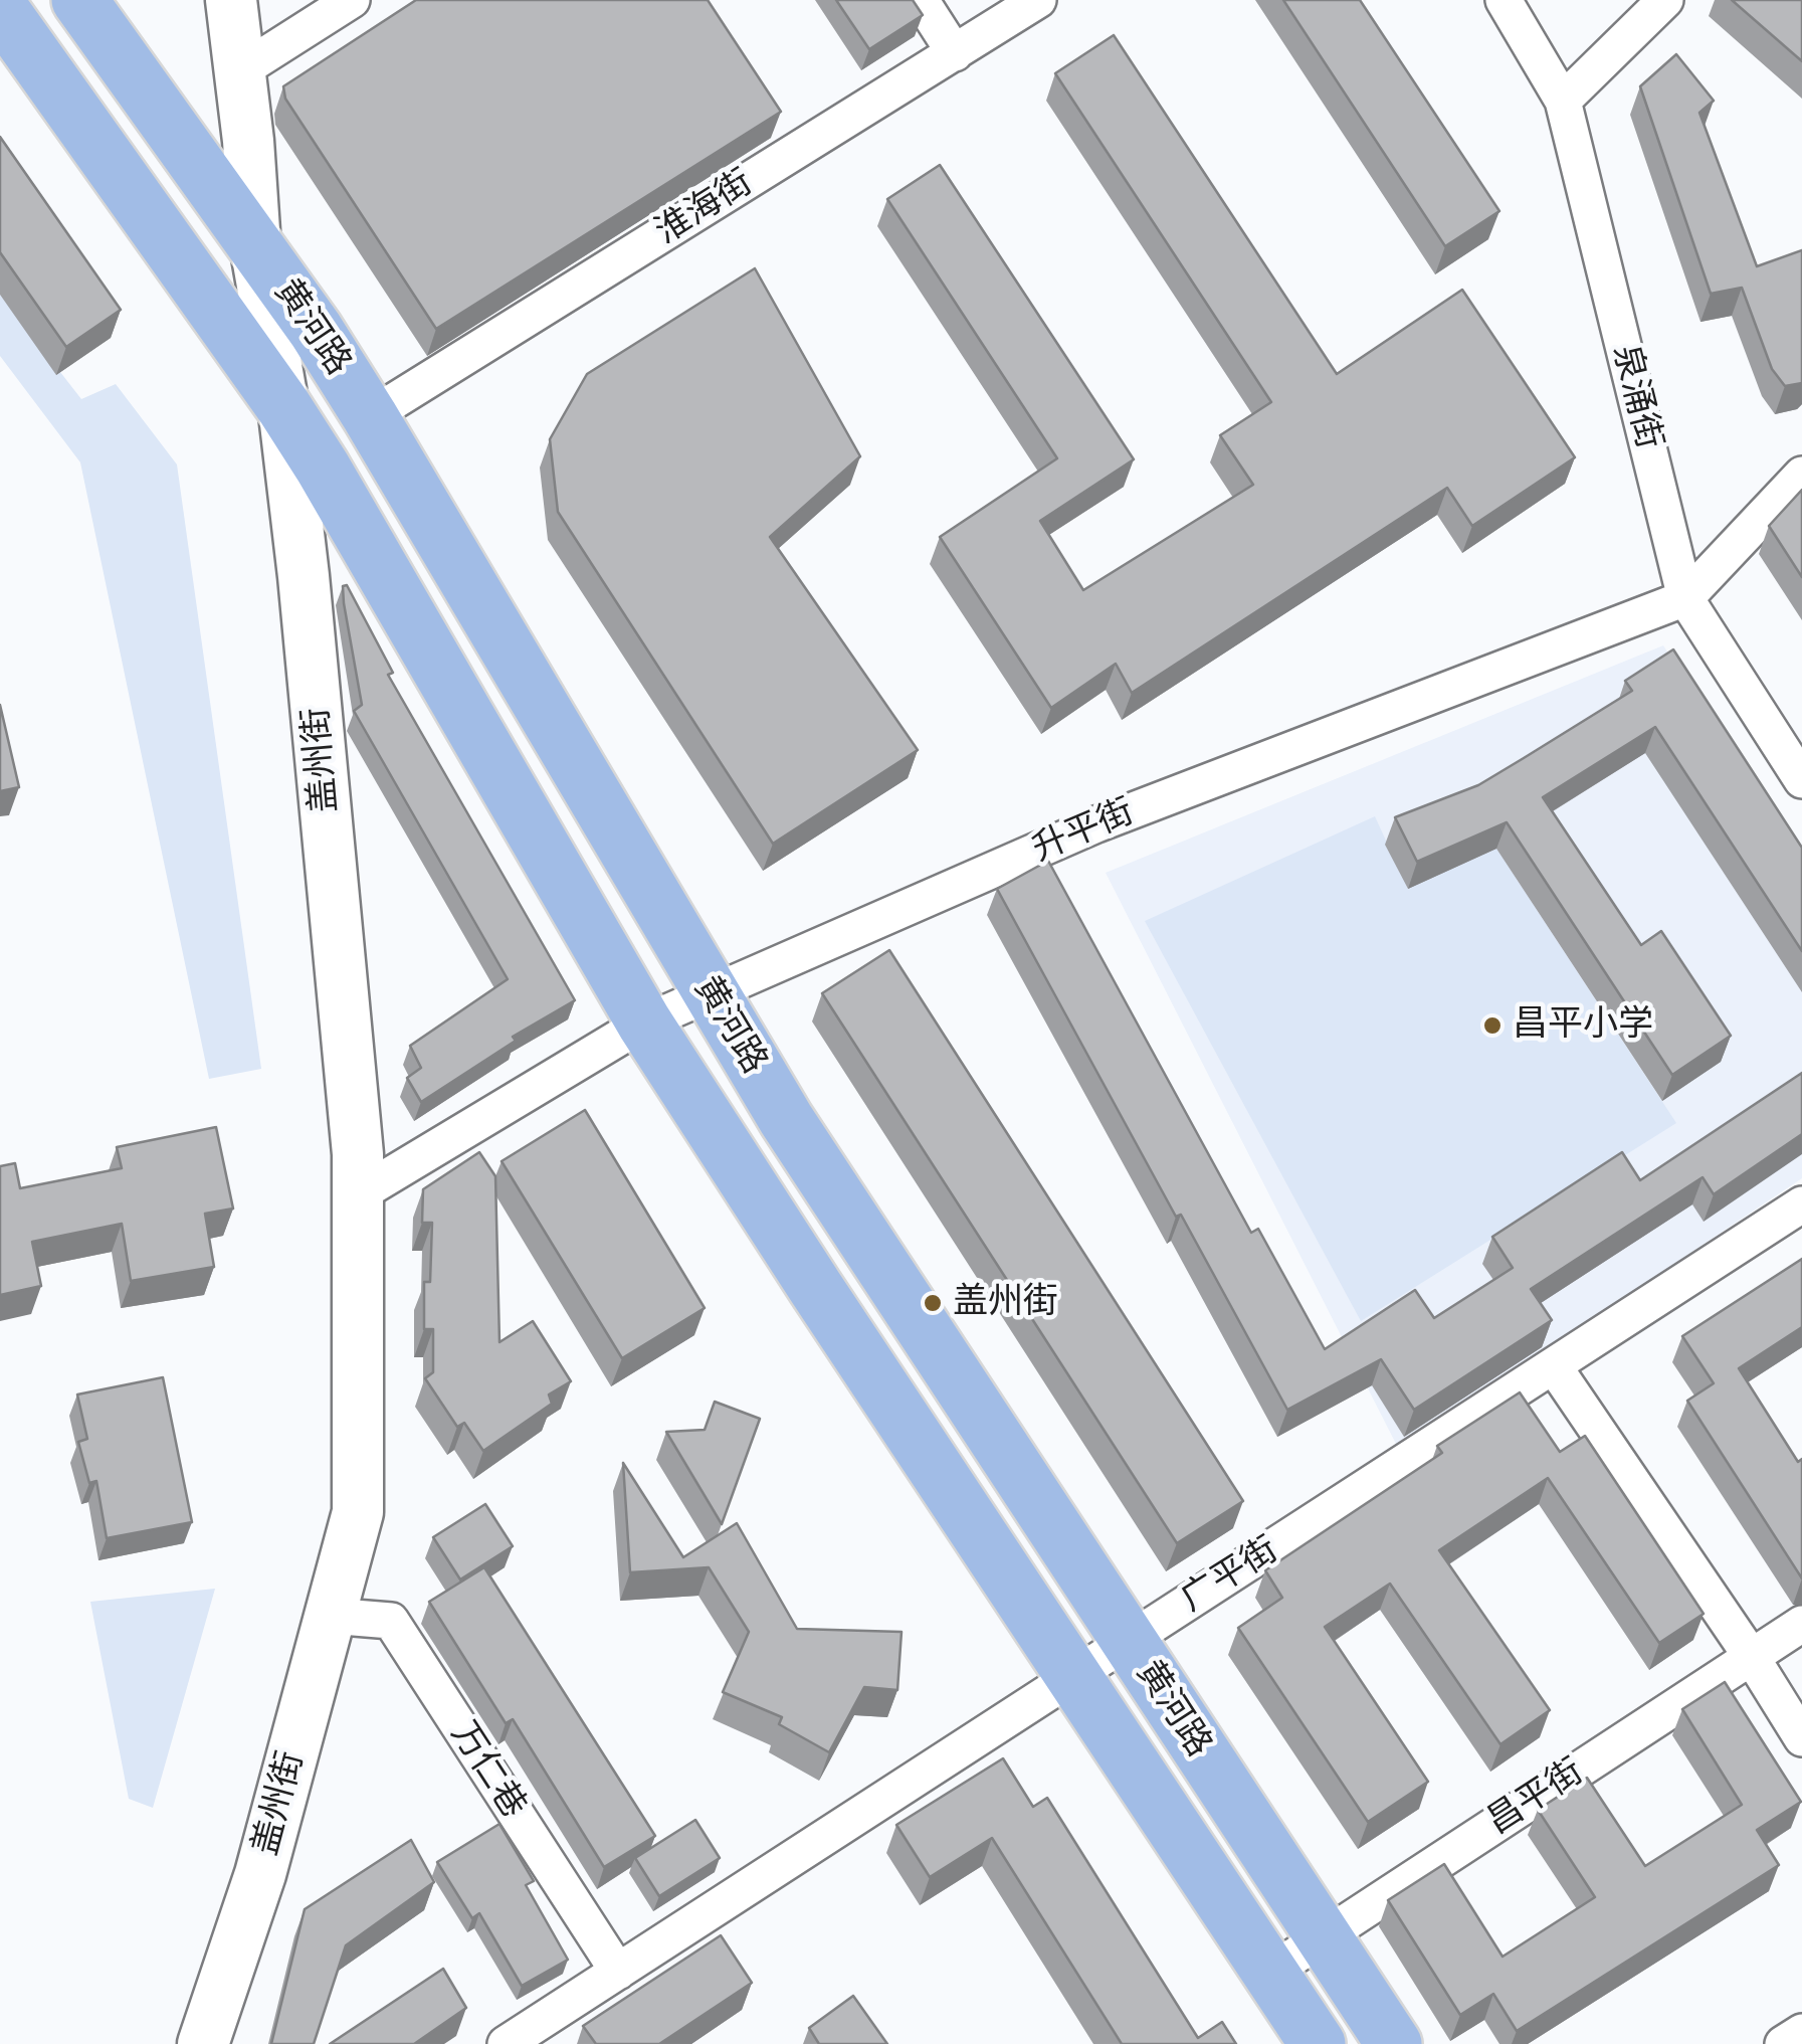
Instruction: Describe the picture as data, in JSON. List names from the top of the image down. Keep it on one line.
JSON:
{"streets":{"main road":["黄河路"],"street":["淮海街","泉涌街","盖州街","升平街","广平街","万仁巷","昌平街"]},"crossings":[["淮海街","黄河路"],["黄河路","盖州街"],["黄河路","升平街"],["黄河路","广平街"],["黄河路","昌平街"],["泉涌街","升平街"],["盖州街","升平街"],["盖州街","万仁巷"],["广平街","万仁巷"]],"places":["昌平小学","盖州街"]}
